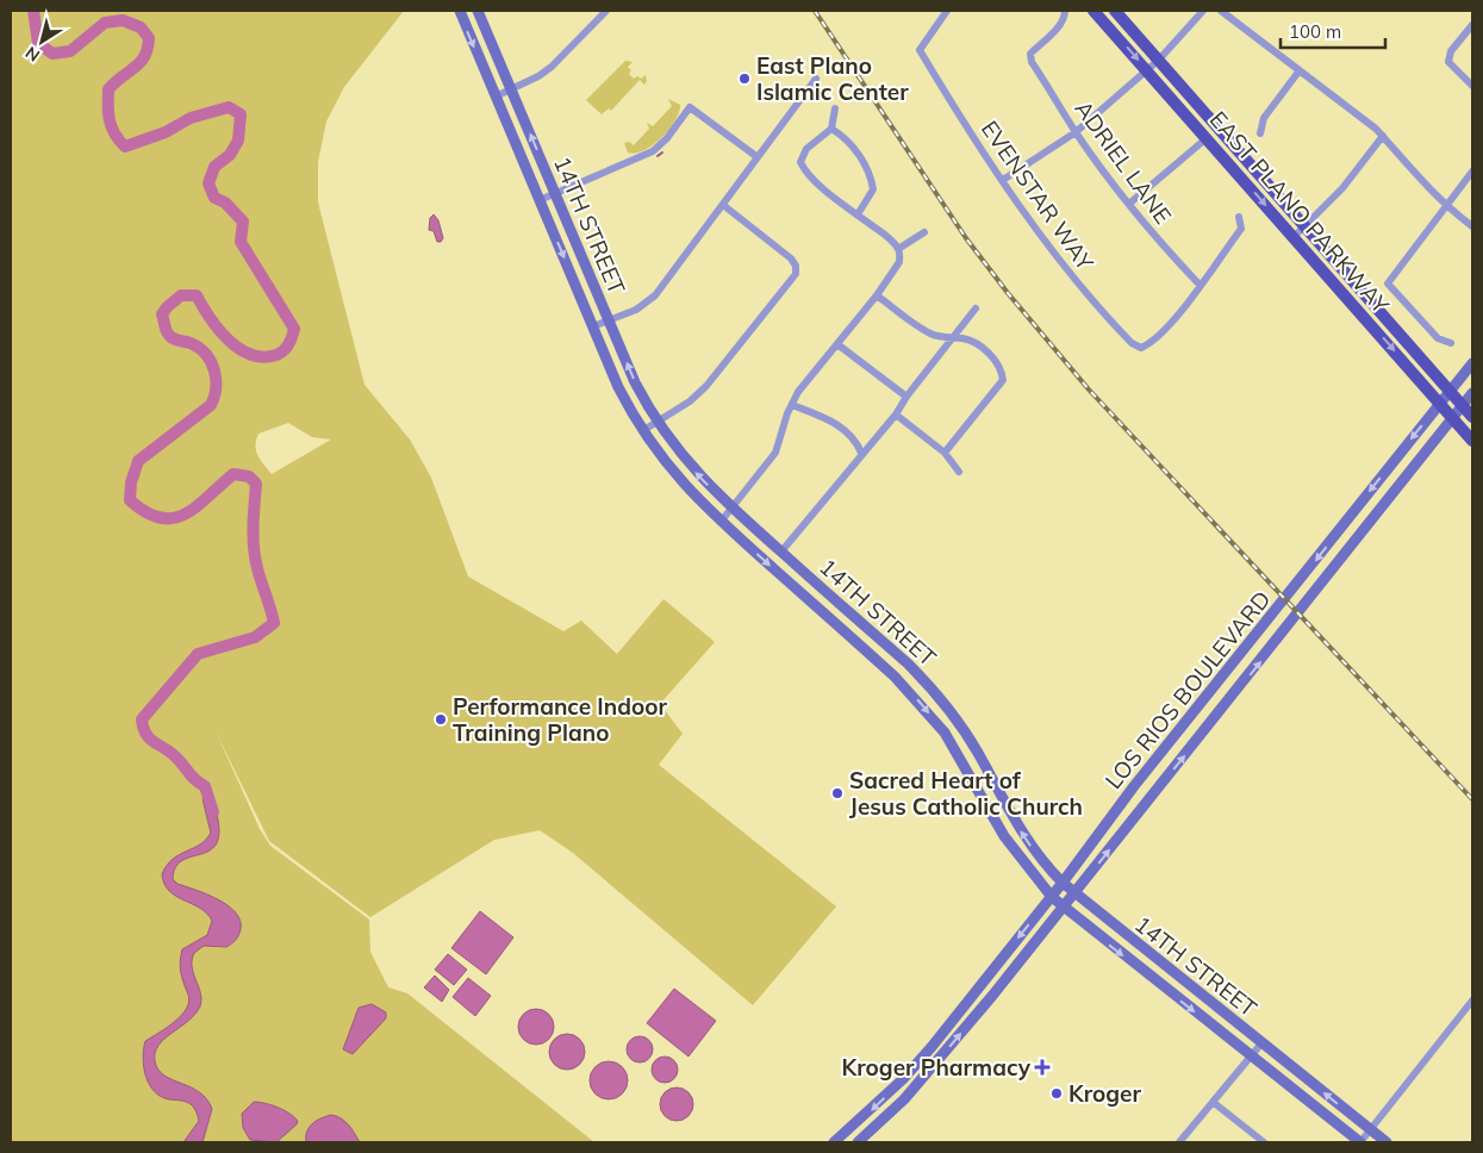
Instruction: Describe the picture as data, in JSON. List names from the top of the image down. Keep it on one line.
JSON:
{"streets":{"main road":["EAST PLANO PARKWAY","14TH STREET","LOS RIOS BOULEVARD"],"street":["ADRIEL LANE","EVENSTAR WAY"]},"crossings":[["ADRIEL LANE","EVENSTAR WAY"],["EAST PLANO PARKWAY","LOS RIOS BOULEVARD"],["14TH STREET","LOS RIOS BOULEVARD"]],"places":{"other":["East Plano Islamic Center","Performance Indoor Training Plano","Sacred Heart of Jesus Catholic Church","Kroger"],"health":["Kroger Pharmacy"]},"scale_bar":"100 m","north":"bottom left"}
